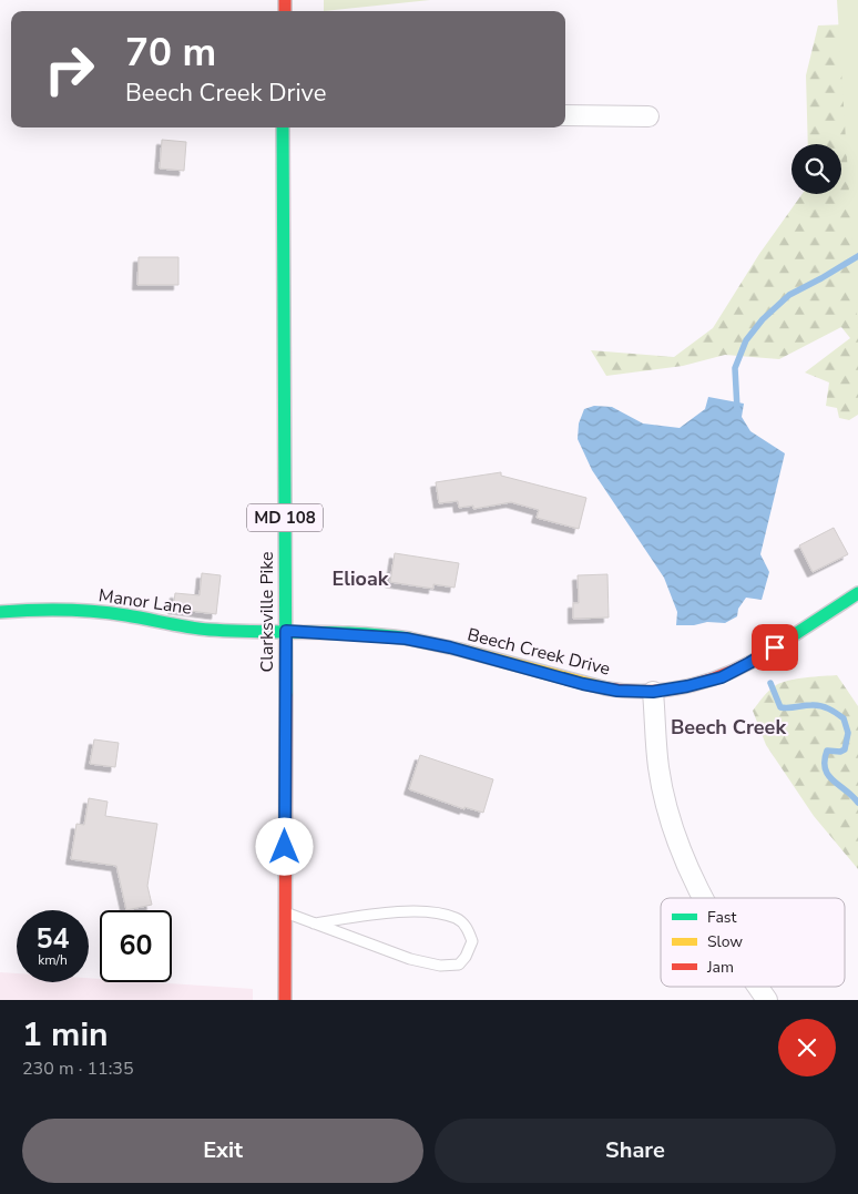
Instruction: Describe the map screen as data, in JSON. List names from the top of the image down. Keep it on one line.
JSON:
{"streets":{"main road":["MD 108","Manor Lane","Clarksville Pike","Beech Creek Drive"]},"crossings":[["Manor Lane","Clarksville Pike"],["Manor Lane","Beech Creek Drive"],["Clarksville Pike","Beech Creek Drive"]],"districts":["Elioak","Beech Creek"],"legend":["Fast","Slow","Jam"],"page":{"turn":["70 m","Beech Creek Drive"],"speed":"54 km/h","limit":"60","heading":["1 min","230 m · 11:35"],"buttons":["Exit","Share"]}}
